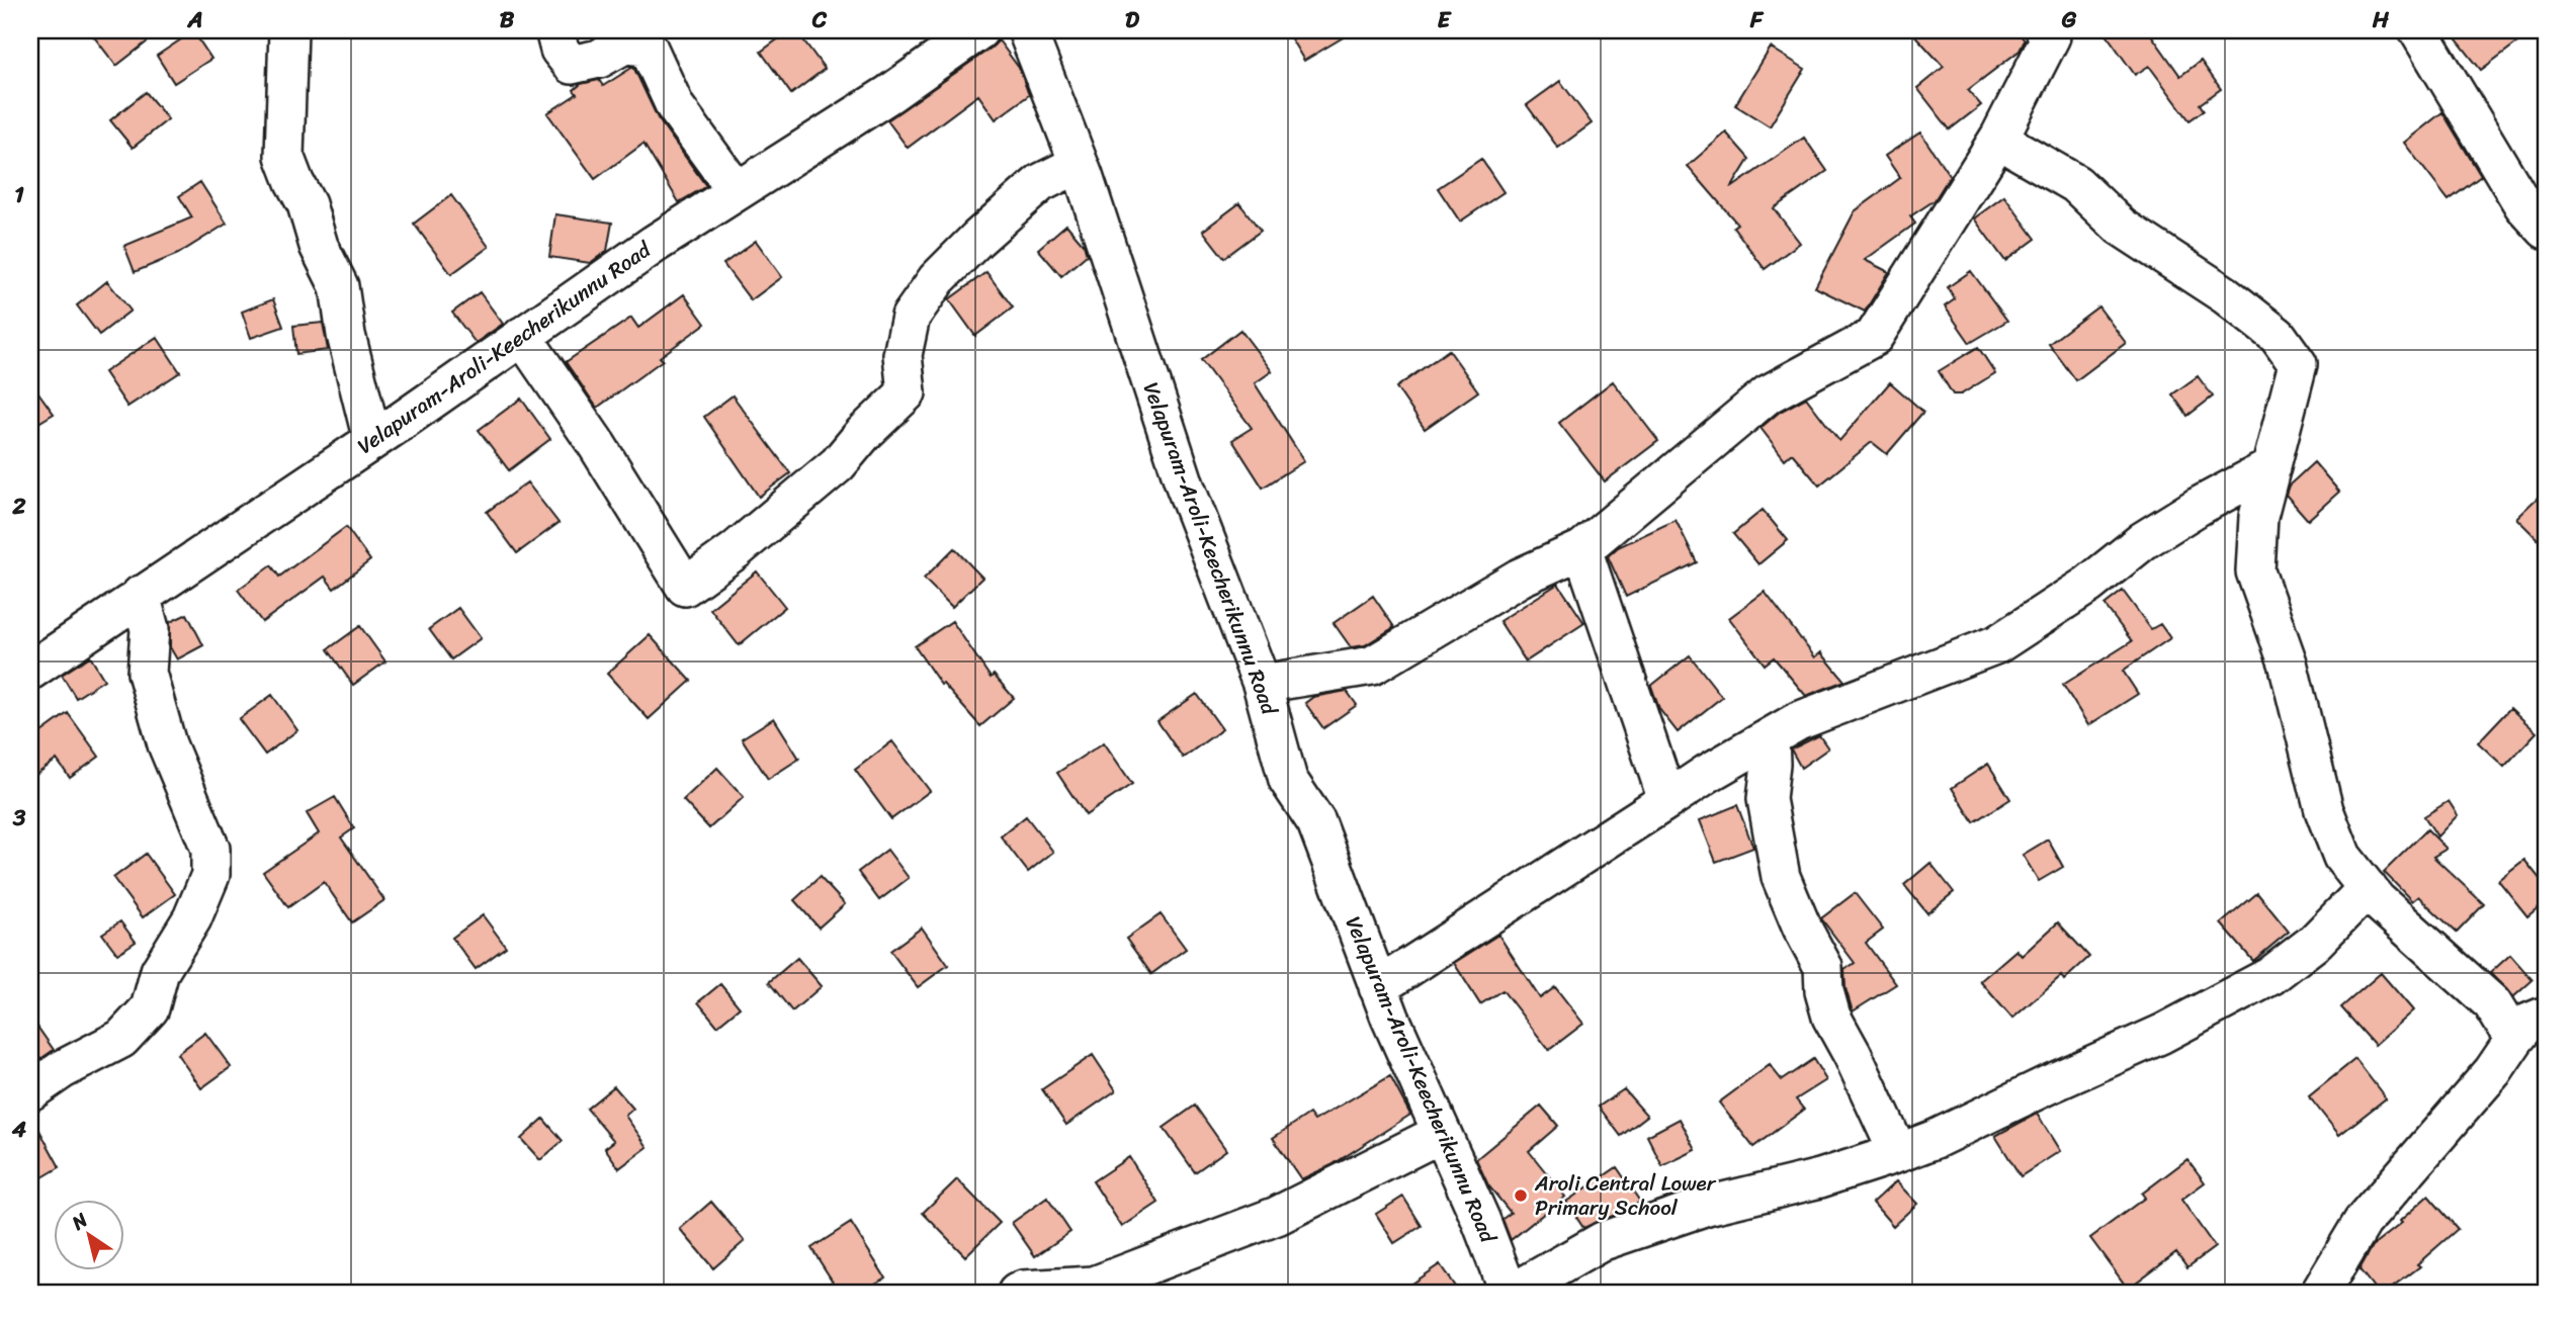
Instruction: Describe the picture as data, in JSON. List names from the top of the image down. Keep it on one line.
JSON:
{"streets":{"street":["Velapuram-Aroli-Keecherikunnu Road"]},"places":["Aroli Central Lower Primary School"],"north":"top left","grid":{"columns":["A","B","C","D","E","F","G","H"],"rows":["1","2","3","4"]}}
